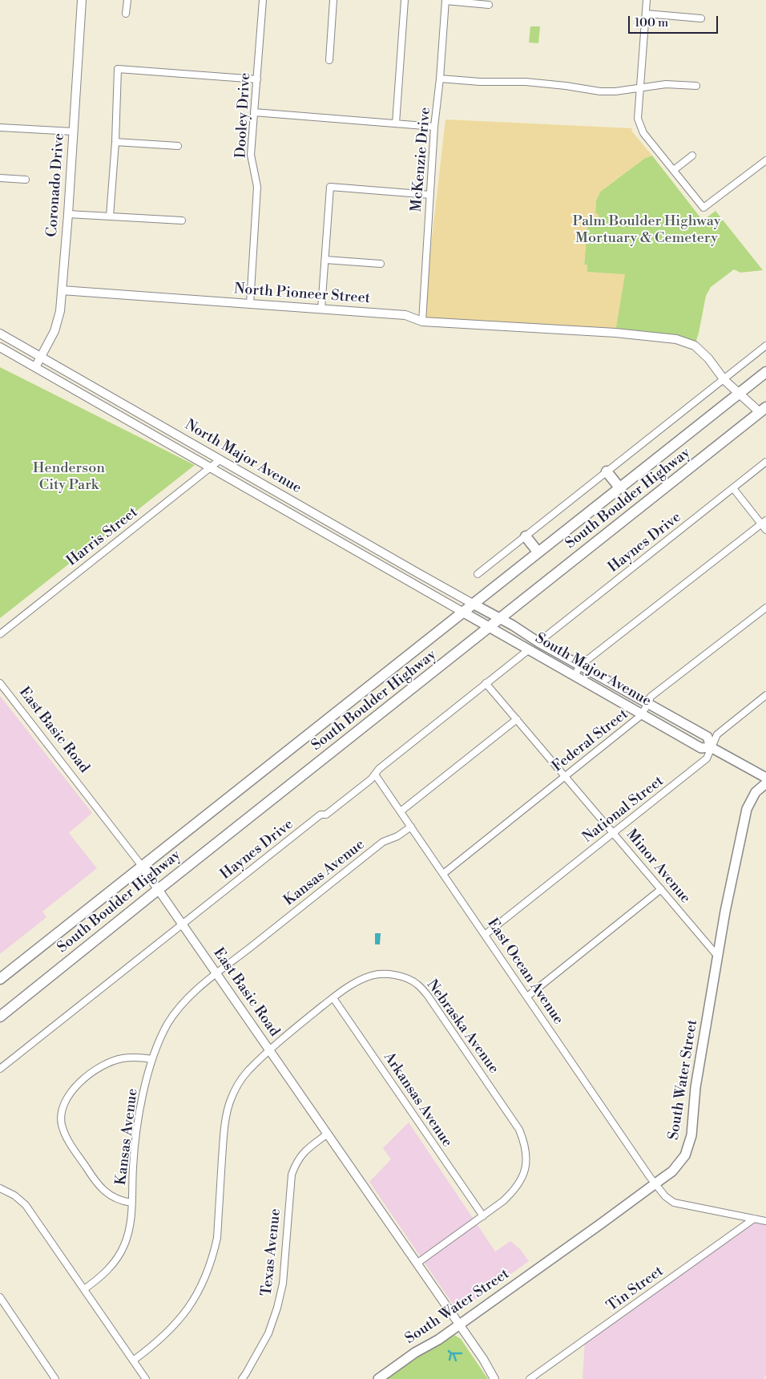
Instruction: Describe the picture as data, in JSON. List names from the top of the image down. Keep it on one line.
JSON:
{"streets":{"main road":["South Boulder Highway","South Major Avenue","South Water Street"],"street":["Dooley Drive","McKenzie Drive","Coronado Drive","North Pioneer Street","North Major Avenue","Harris Street","Haynes Drive","East Basic Road","Federal Street","National Street","Minor Avenue","Kansas Avenue","East Ocean Avenue","Nebraska Avenue","Arkansas Avenue","Texas Avenue","Tin Street"]},"crossings":[["Dooley Drive","North Pioneer Street"],["McKenzie Drive","North Pioneer Street"],["Coronado Drive","North Pioneer Street"],["Coronado Drive","North Major Avenue"],["North Pioneer Street","South Boulder Highway"],["North Major Avenue","South Boulder Highway"],["North Major Avenue","Harris Street"],["North Major Avenue","South Major Avenue"],["South Boulder Highway","South Major Avenue"],["South Boulder Highway","East Basic Road"],["Haynes Drive","South Major Avenue"],["Haynes Drive","East Basic Road"],["Haynes Drive","Minor Avenue"],["Haynes Drive","East Ocean Avenue"],["South Major Avenue","Federal Street"],["South Major Avenue","National Street"],["East Basic Road","Kansas Avenue"],["East Basic Road","Nebraska Avenue"],["East Basic Road","South Water Street"],["East Basic Road","Texas Avenue"],["Federal Street","Minor Avenue"],["Federal Street","East Ocean Avenue"],["National Street","Minor Avenue"],["National Street","East Ocean Avenue"],["Minor Avenue","South Water Street"],["Kansas Avenue","East Ocean Avenue"],["East Ocean Avenue","South Water Street"],["East Ocean Avenue","Tin Street"],["Nebraska Avenue","Arkansas Avenue"]],"parks":["Palm Boulder Highway Mortuary & Cemetery","Henderson City Park"],"scale_bar":"100 m"}
